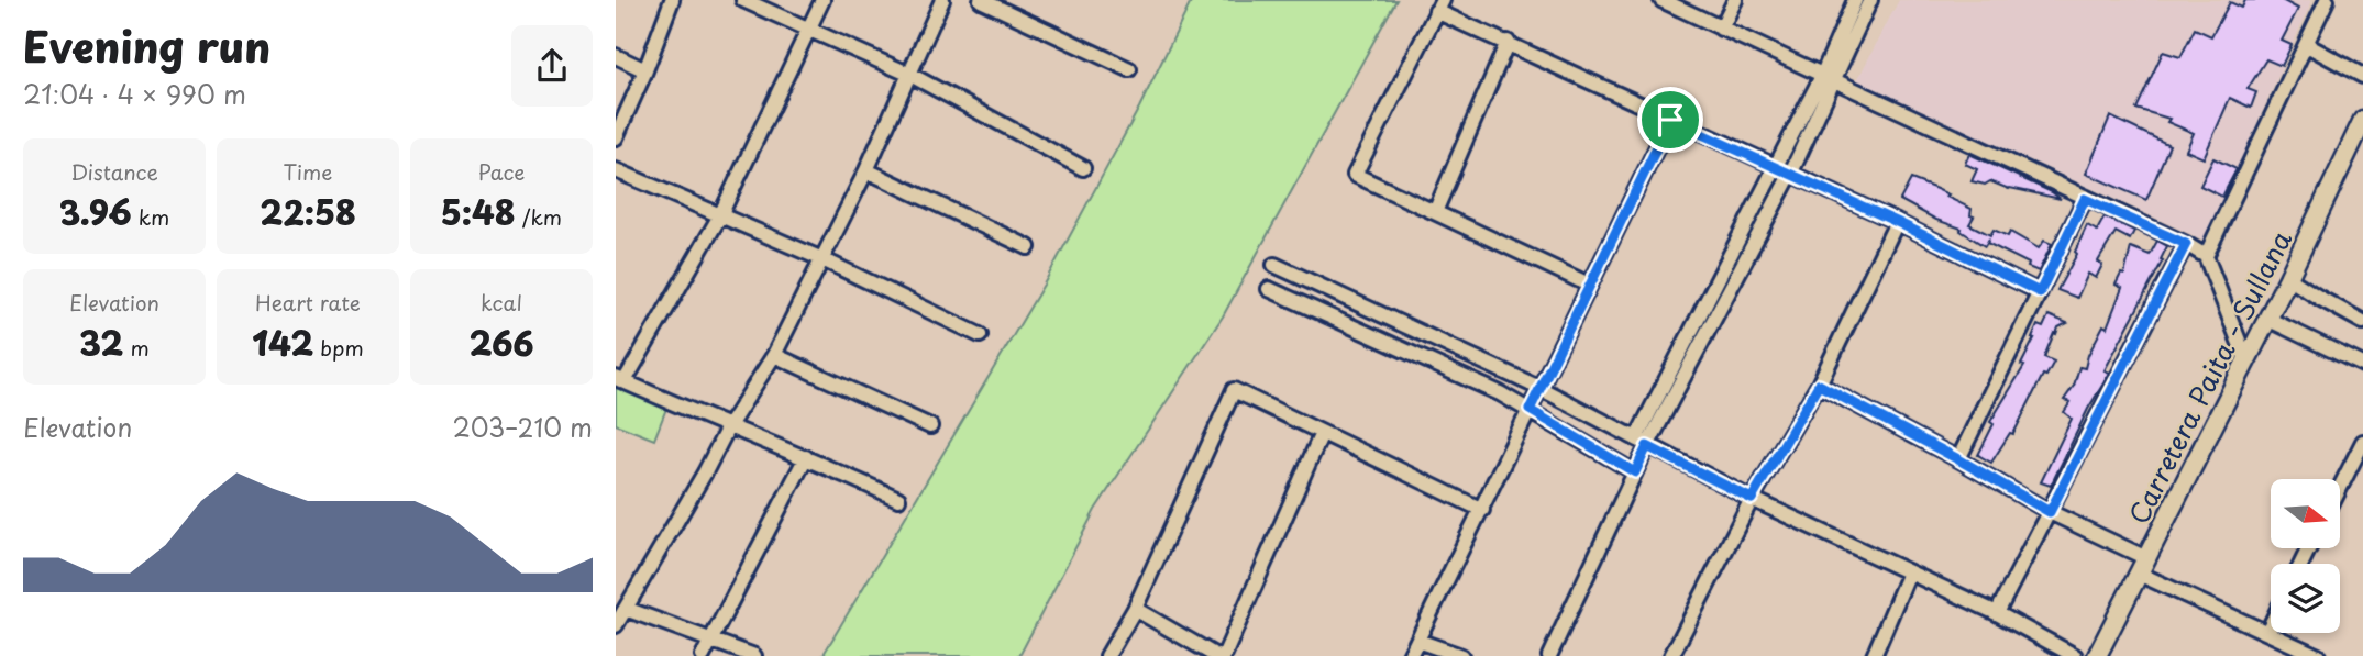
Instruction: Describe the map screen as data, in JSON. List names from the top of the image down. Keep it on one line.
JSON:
{"streets":{"main road":["Carretera Paita - Sullana"]},"north":"right","page":{"heading":["Evening run","21:04 · 4 × 990 m"],"stats":[["Distance","3.96 km"],["Time","22:58"],["Pace","5:48 /km"],["Elevation","32 m"],["Heart rate","142 bpm"],["kcal","266"]],"chart":["Elevation","203–210 m"]}}
